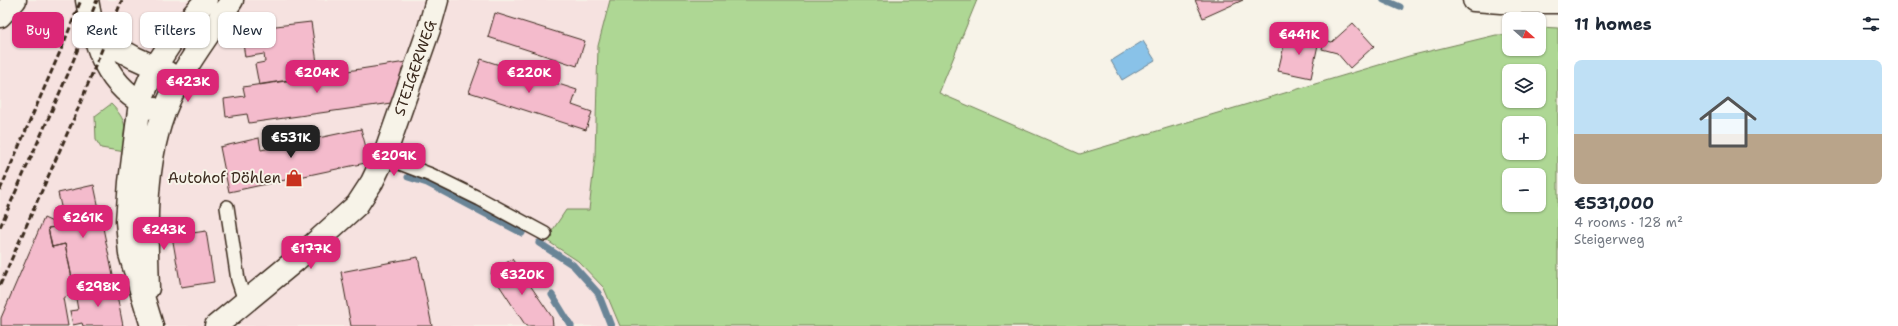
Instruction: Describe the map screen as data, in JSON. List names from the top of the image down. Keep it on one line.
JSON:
{"streets":{"street":["STEIGERWEG"]},"places":{"shop":["Autohof Döhlen"]},"north":"right","page":{"heading":"11 homes","map_buttons":["+","−"],"chip":["Buy","Rent","Filters","New"],"price":["€441K","€204K","€220K","€423K","€531K","€209K","€261K","€243K","€177K","€320K","€298K"],"list":[{"name":"€531,000","note":"4 rooms · 128 m² · Steigerweg"}]}}
